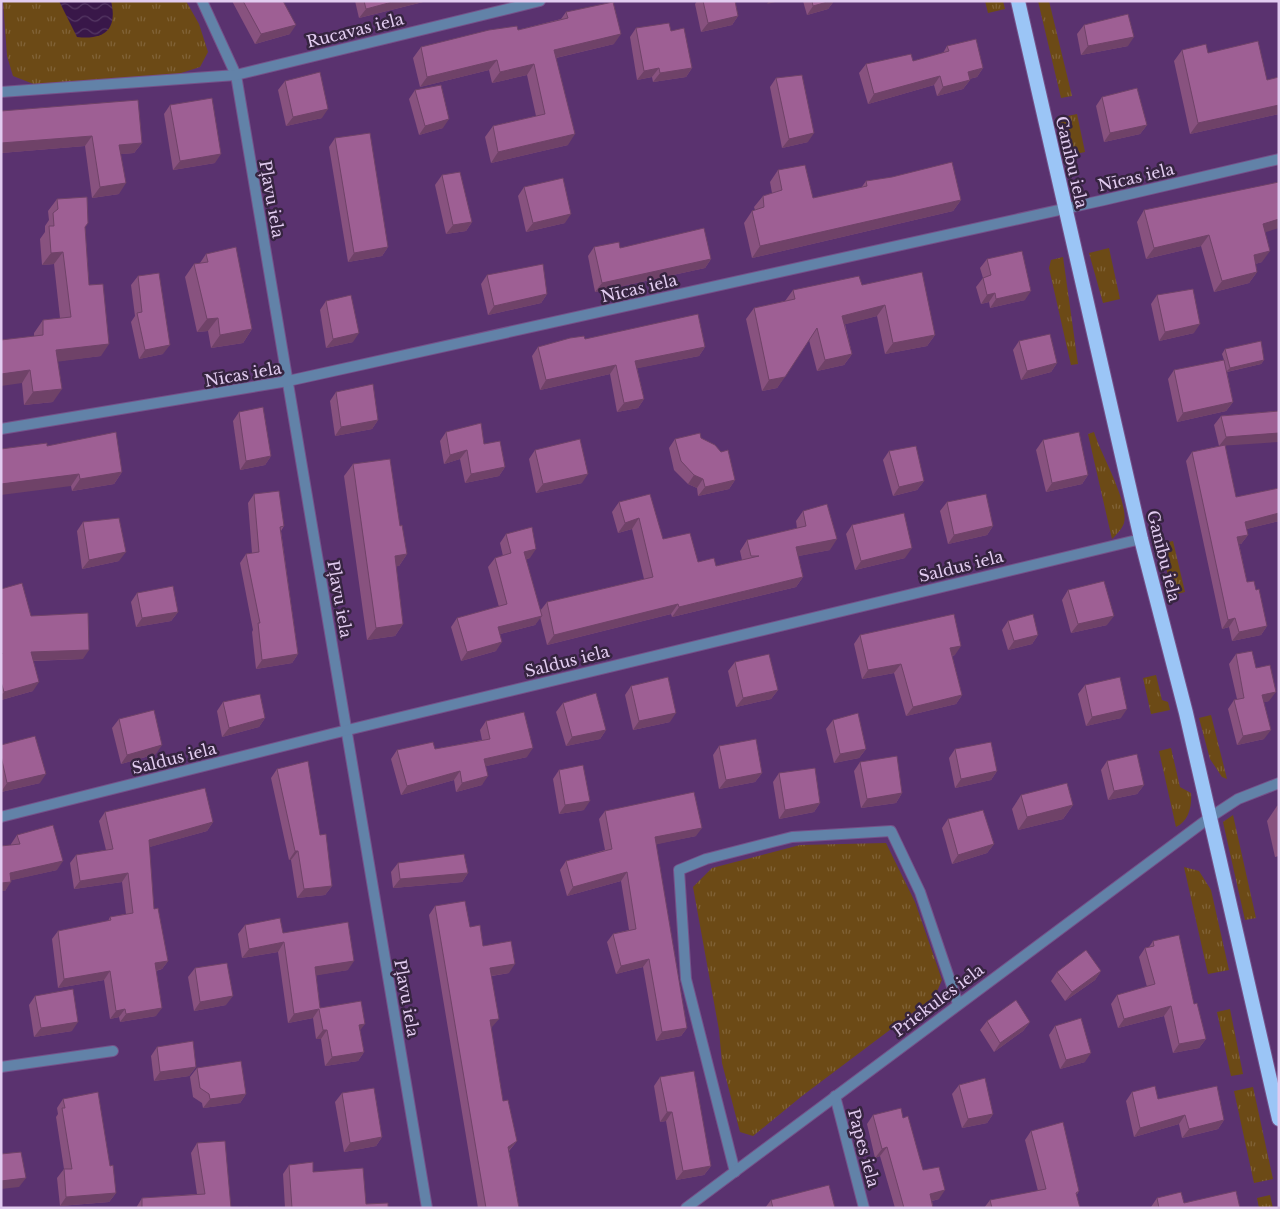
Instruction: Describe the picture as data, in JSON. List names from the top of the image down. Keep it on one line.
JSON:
{"streets":{"highway":["Ganību iela"],"street":["Rucavas iela","Nīcas iela","Pļavu iela","Saldus iela","Priekules iela","Papes iela"]},"crossings":[["Rucavas iela","Pļavu iela"],["Ganību iela","Nīcas iela"],["Ganību iela","Saldus iela"],["Ganību iela","Priekules iela"],["Nīcas iela","Pļavu iela"],["Pļavu iela","Saldus iela"],["Priekules iela","Papes iela"]]}
